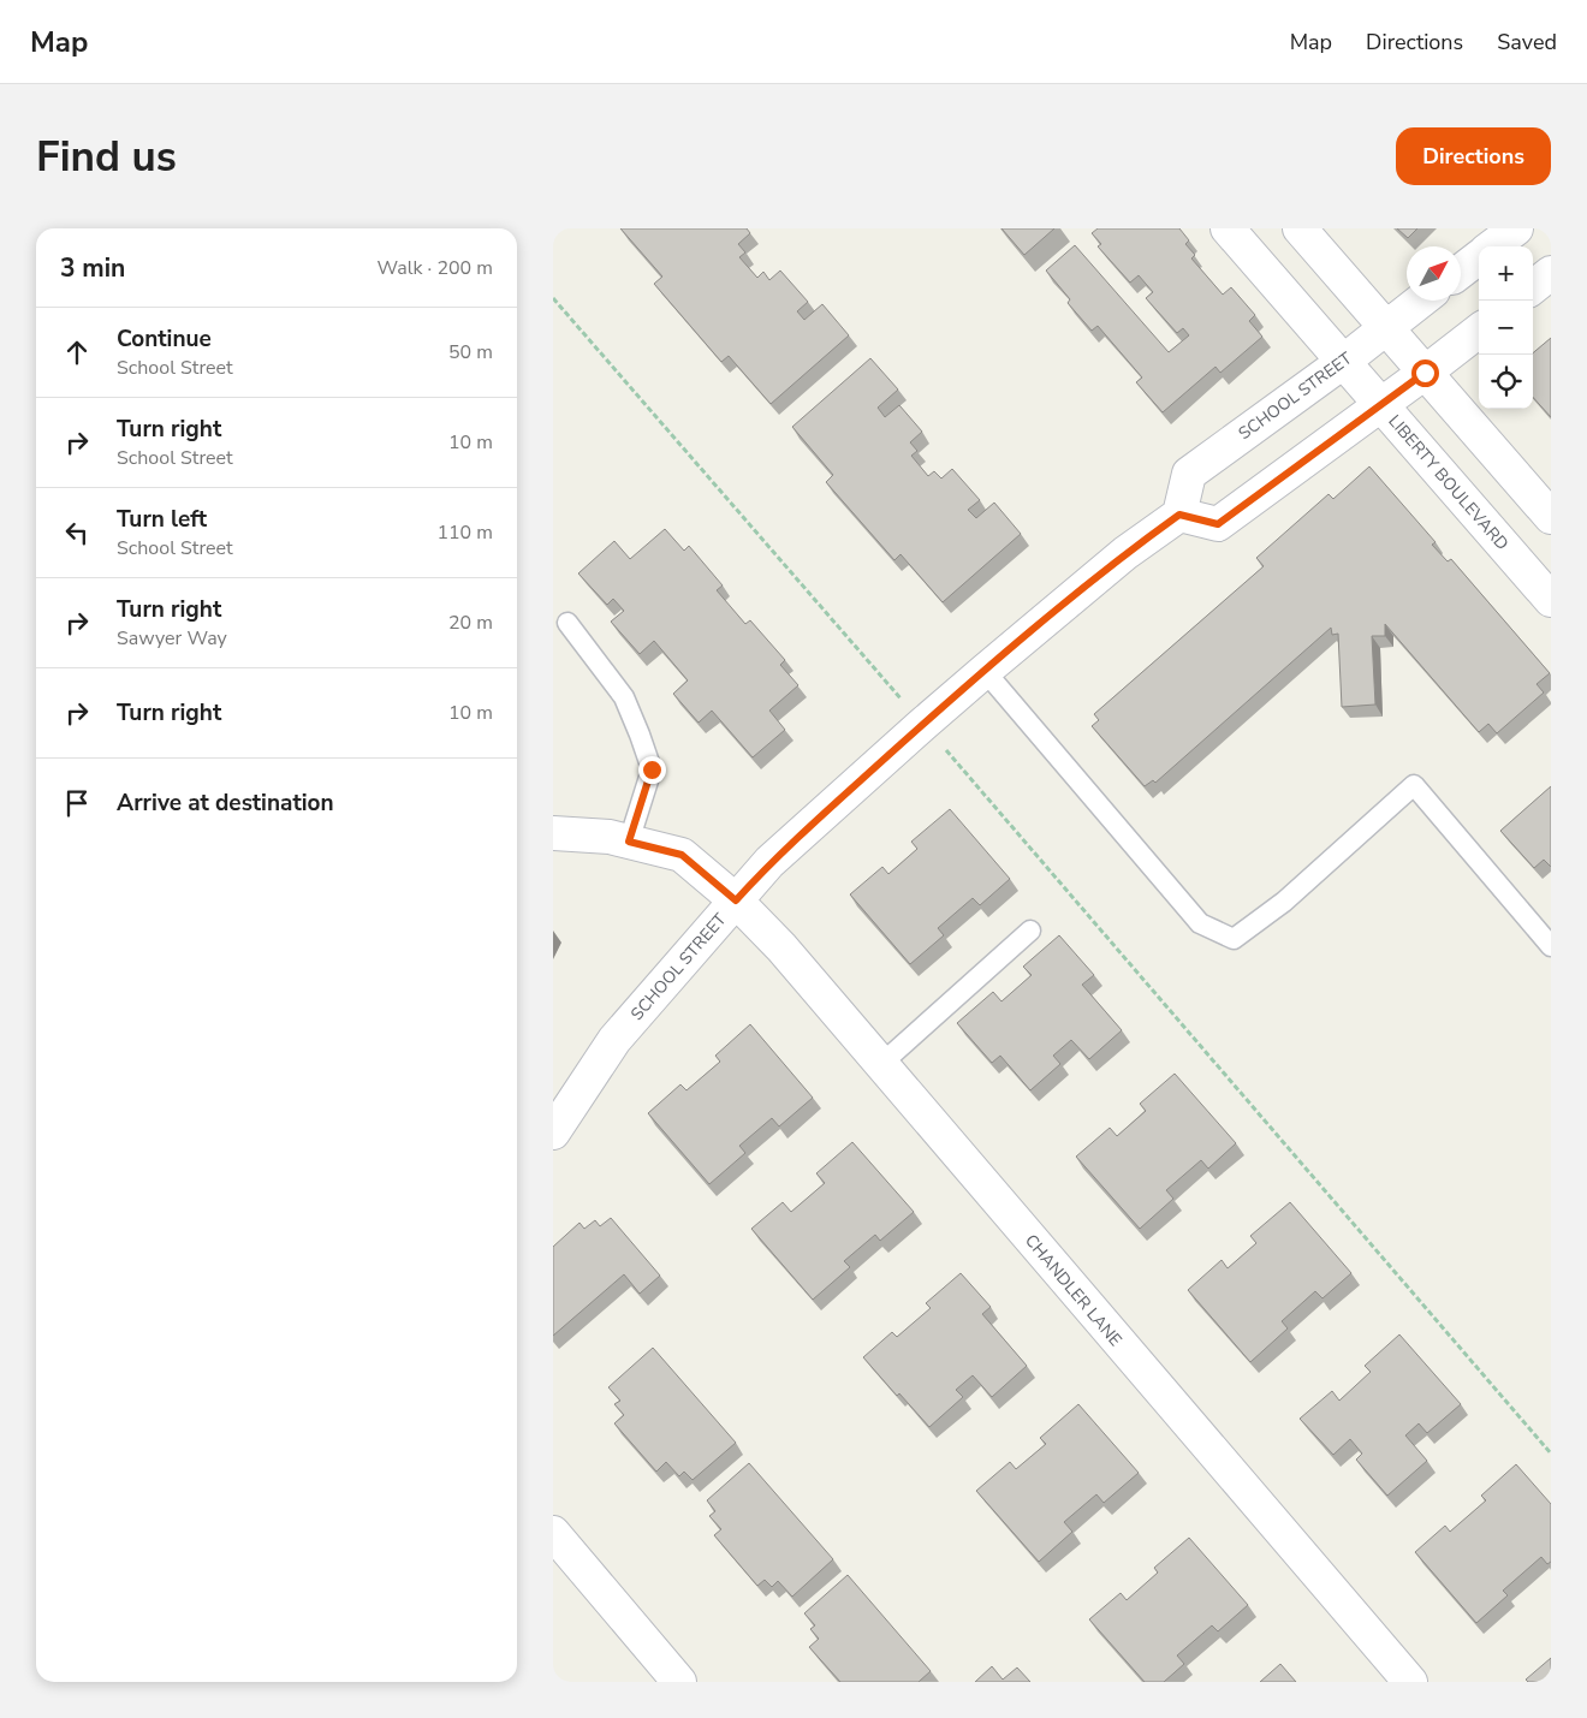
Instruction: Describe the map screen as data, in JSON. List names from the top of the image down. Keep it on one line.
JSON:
{"streets":{"street":["SCHOOL STREET","LIBERTY BOULEVARD","CHANDLER LANE"]},"crossings":[["SCHOOL STREET","LIBERTY BOULEVARD"],["SCHOOL STREET","CHANDLER LANE"]],"north":"top right","page":{"header":"Map","nav":["Map","Directions","Saved"],"buttons":"Directions","title":"Find us","heading":["3 min","Walk · 200 m"],"map_buttons":["+","−"],"list":[["Continue","School Street","50 m"],["Turn right","School Street","10 m"],["Turn left","School Street","110 m"],["Turn right","Sawyer Way","20 m"],["Turn right","10 m"],"Arrive at destination"]}}
